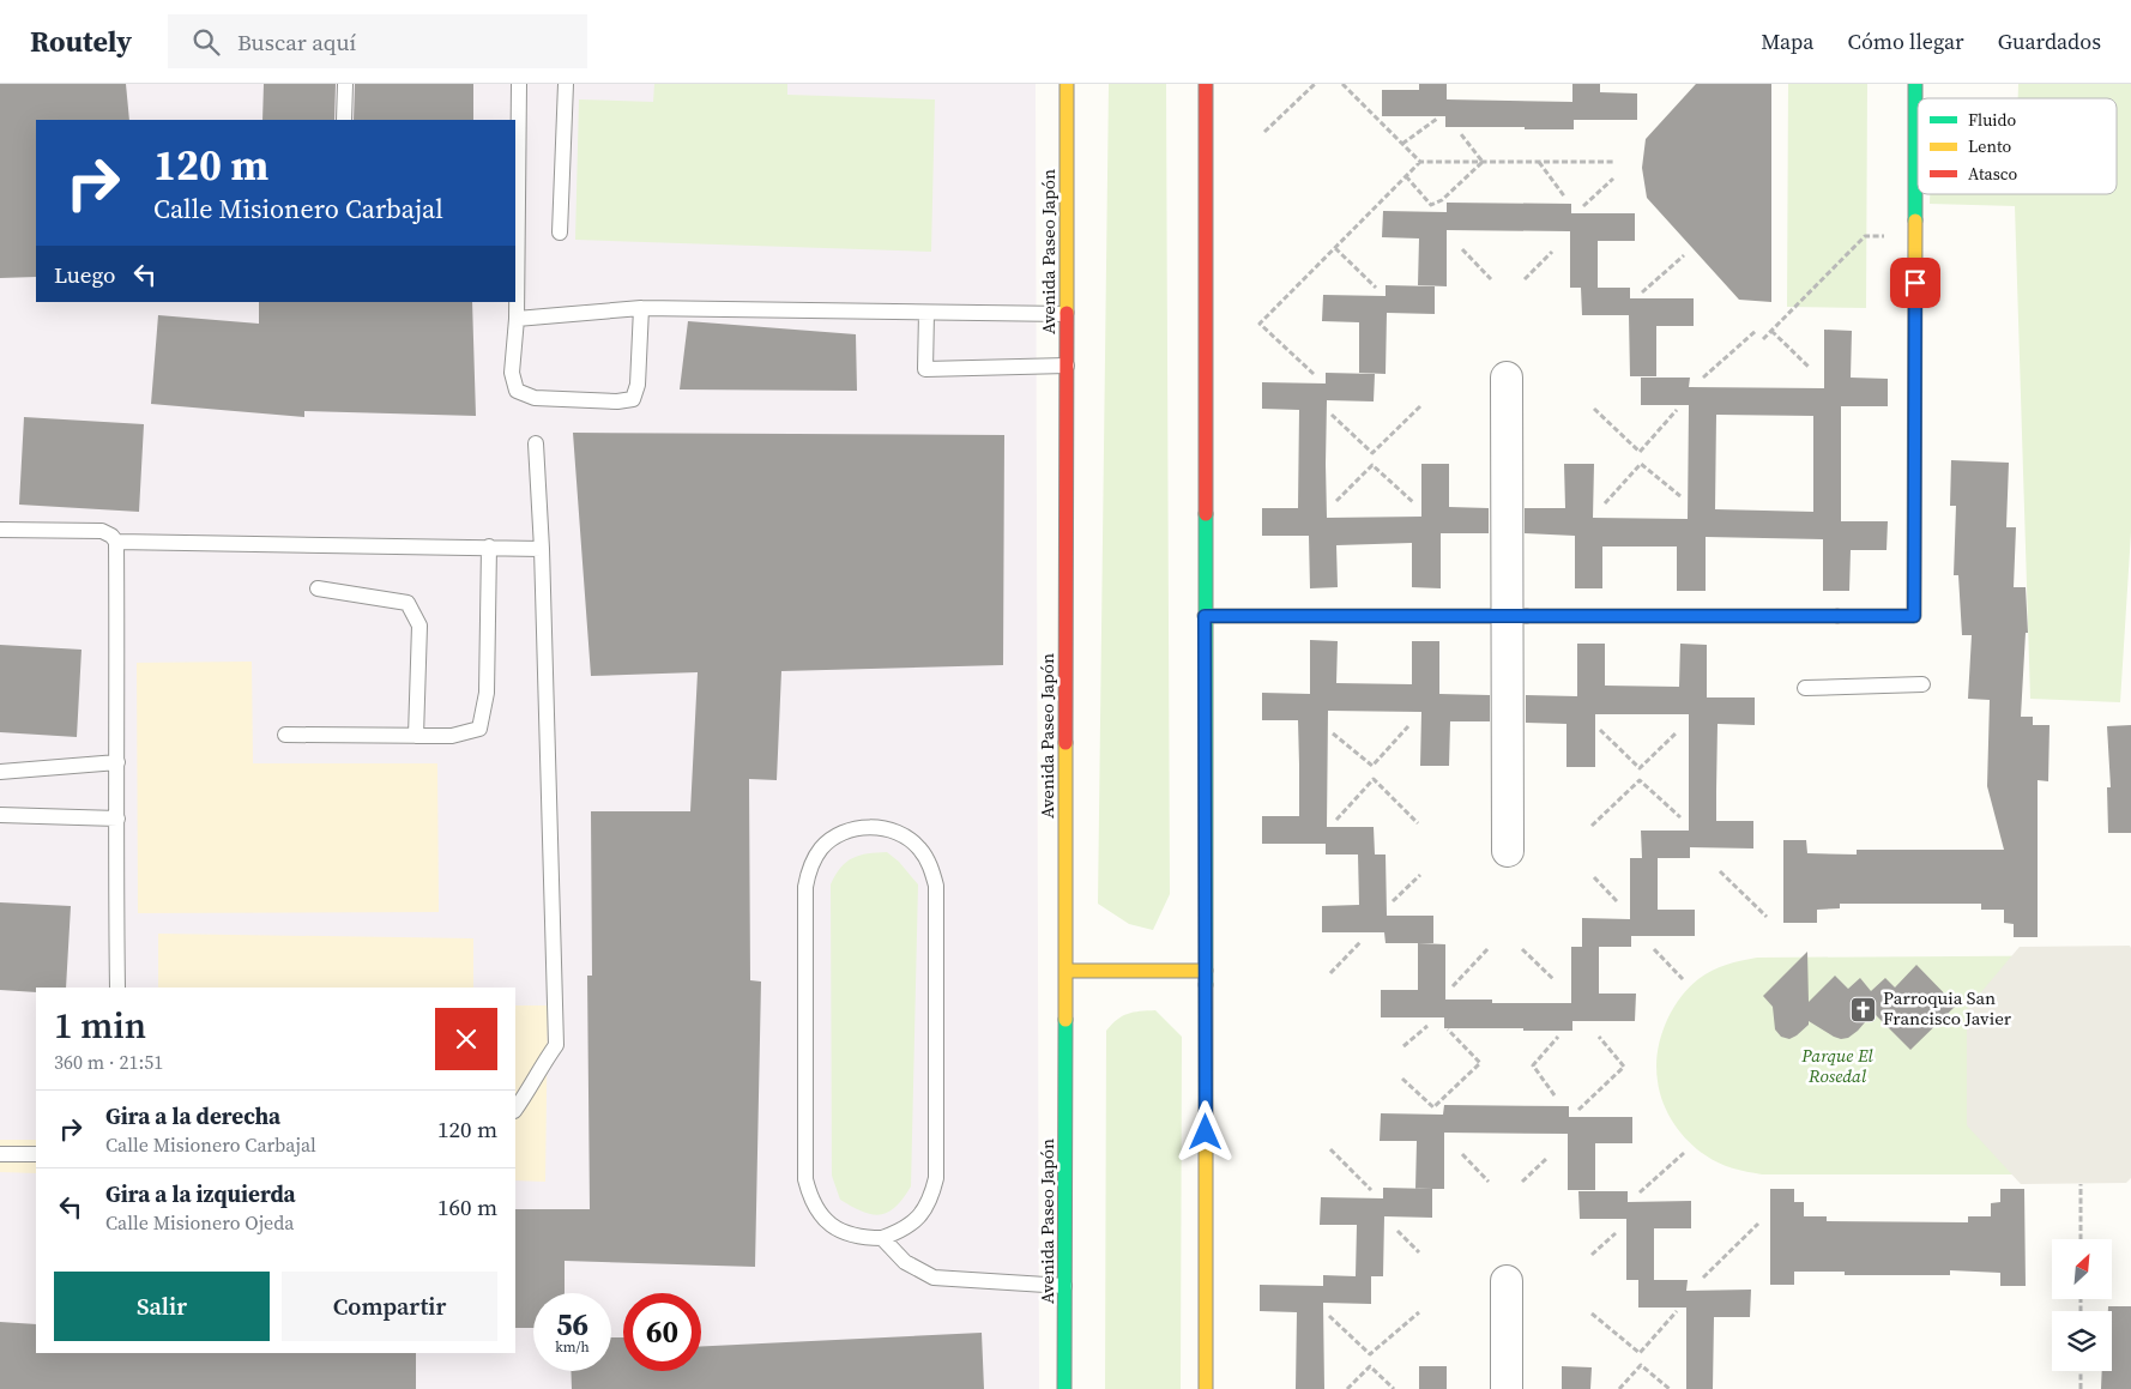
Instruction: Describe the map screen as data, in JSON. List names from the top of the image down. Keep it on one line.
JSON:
{"streets":{"main road":["Avenida Paseo Japón"]},"parks":["Parque El Rosedal"],"places":{"church":["Parroquia San Francisco Javier"]},"legend":["Fluido","Lento","Atasco"],"north":"top right","page":{"header":"Routely","search":"Buscar aquí","nav":["Mapa","Cómo llegar","Guardados"],"turn":["120 m","Calle Misionero Carbajal"],"then":"Luego","heading":["1 min","360 m · 21:51"],"list":[{"name":"Gira a la derecha","note":"Calle Misionero Carbajal","value":"120 m"},{"name":"Gira a la izquierda","note":"Calle Misionero Ojeda","value":"160 m"}],"buttons":["Salir","Compartir"],"speed":"56 km/h","limit":"60"}}
